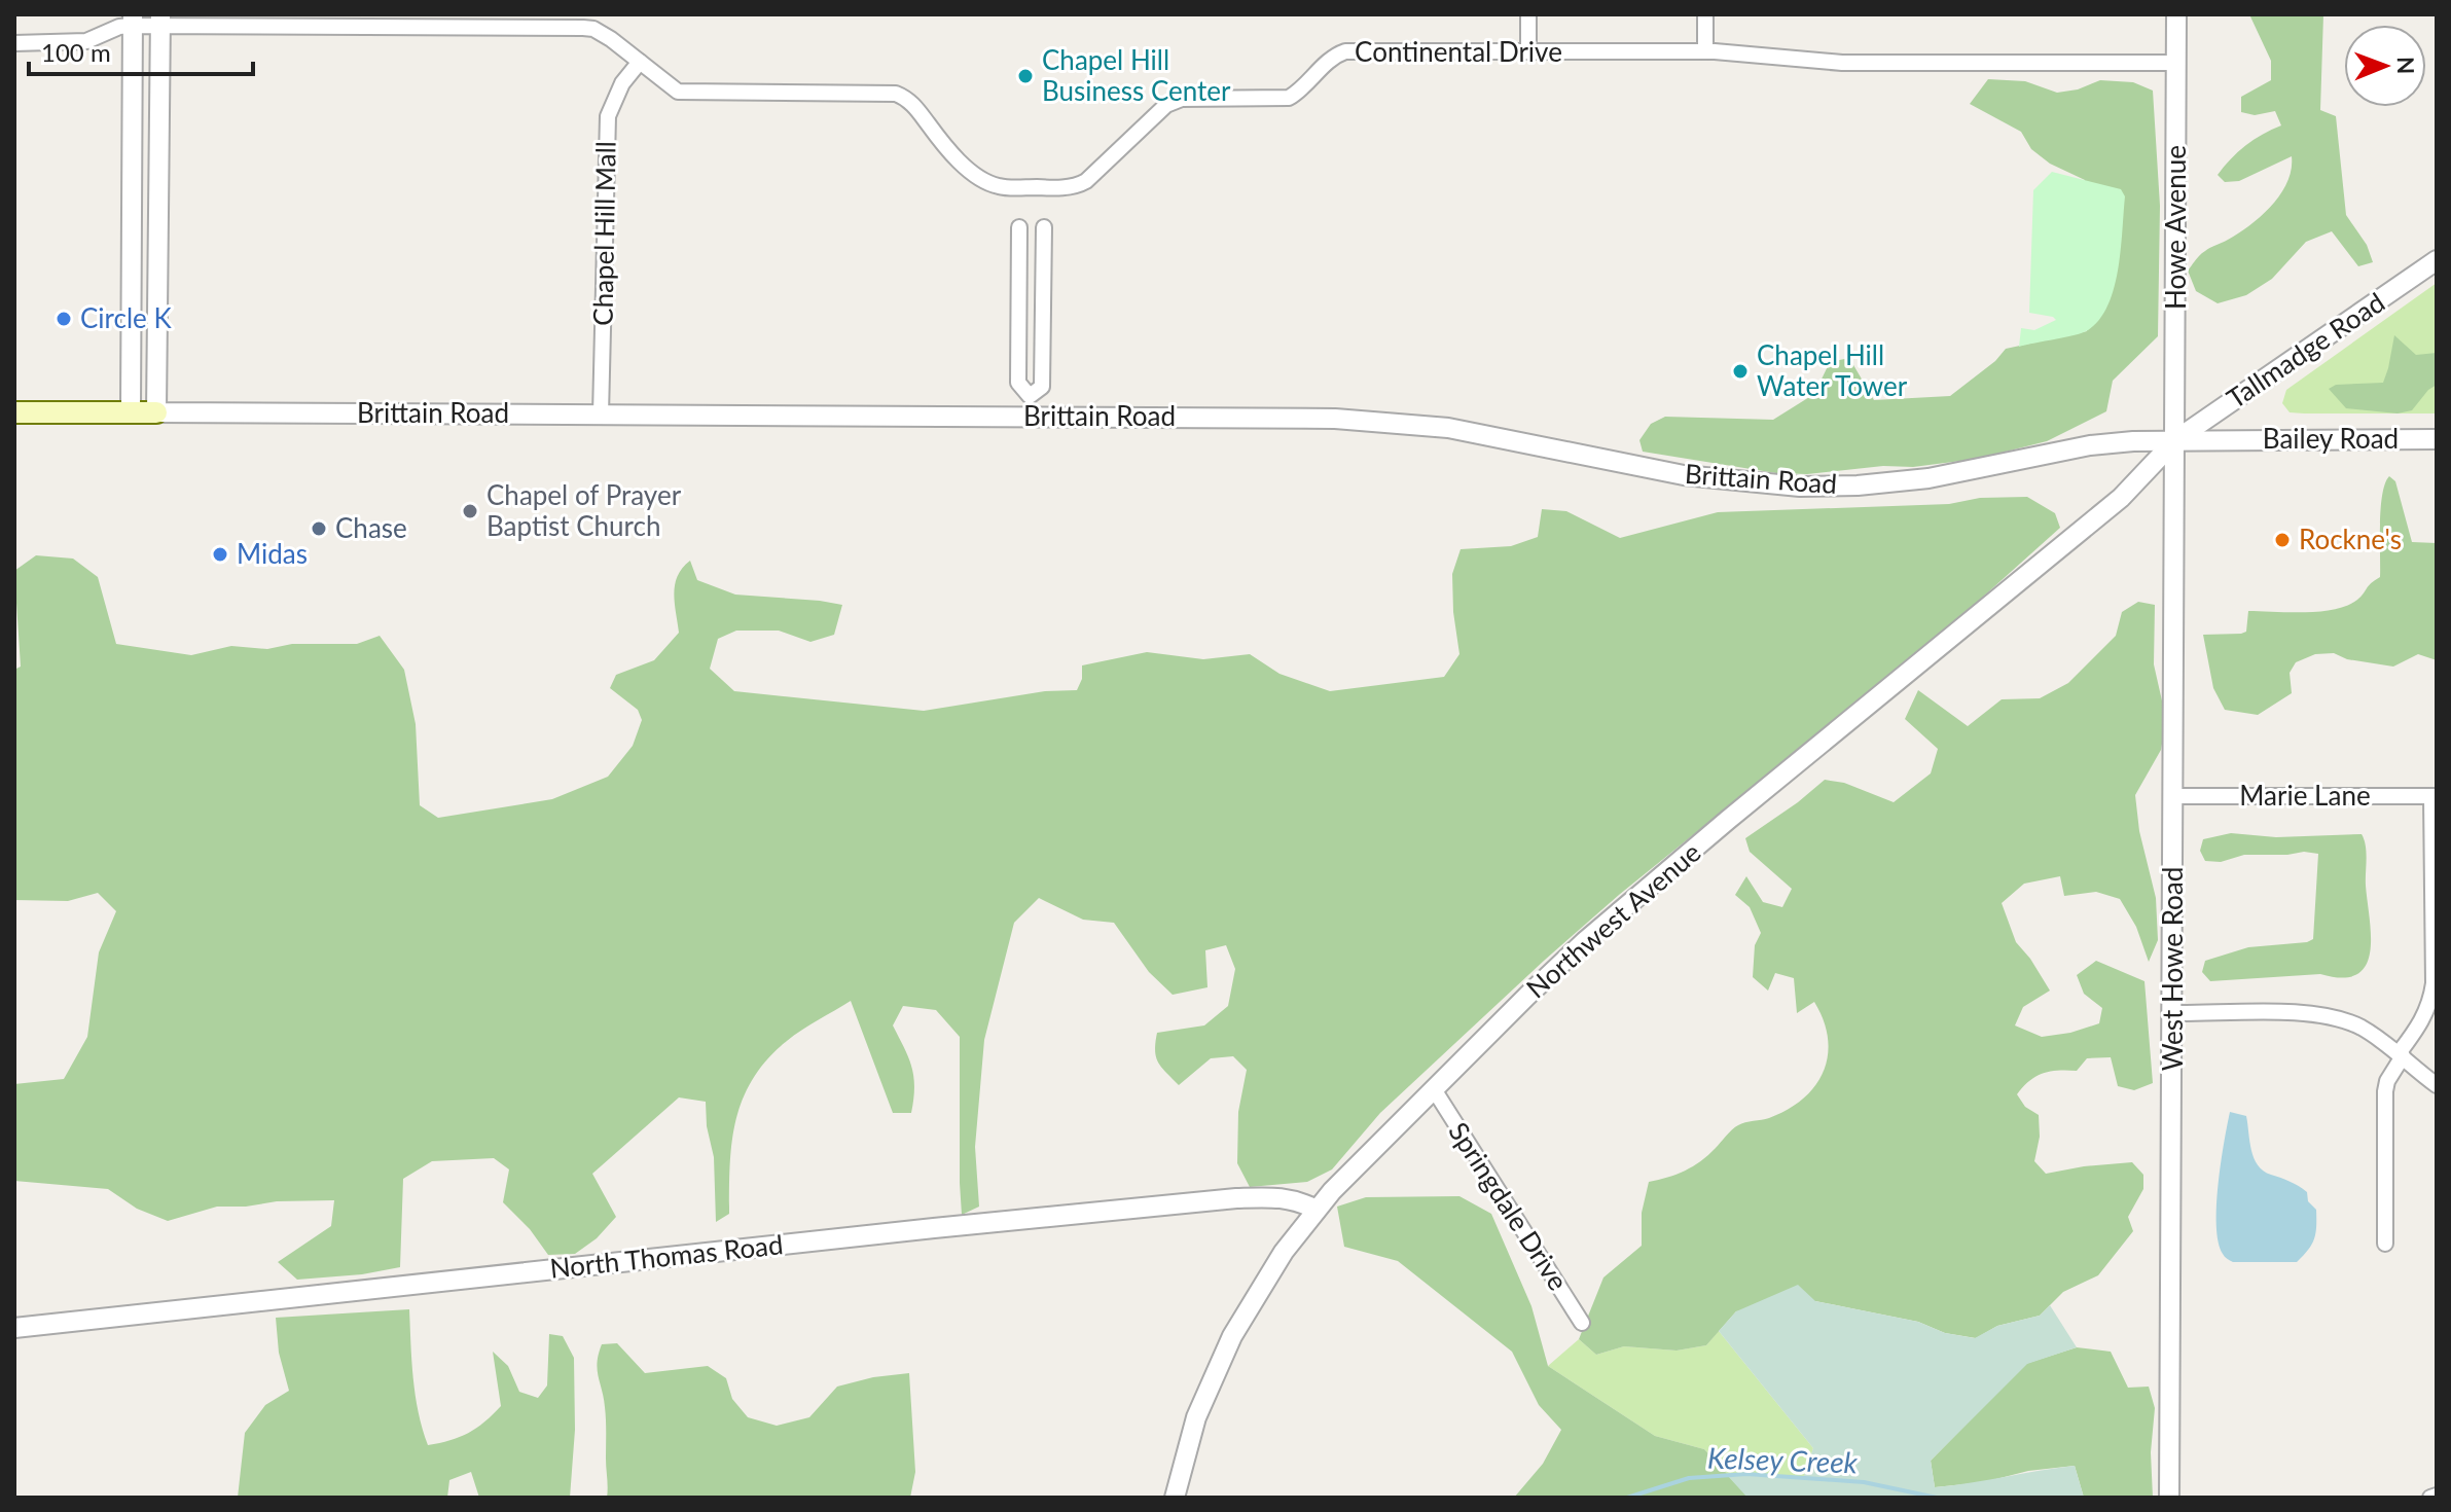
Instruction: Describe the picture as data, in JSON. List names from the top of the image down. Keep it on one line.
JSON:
{"streets":{"main road":["Brittain Road"],"street":["Continental Drive","Howe Avenue","Chapel Hill Mall","Tallmadge Road","Bailey Road","Marie Lane","Northwest Avenue","West Howe Road","Springdale Drive","North Thomas Road"]},"crossings":[["Continental Drive","Howe Avenue"],["Continental Drive","Chapel Hill Mall"],["Howe Avenue","Tallmadge Road"],["Howe Avenue","Brittain Road"],["Howe Avenue","Bailey Road"],["Howe Avenue","Northwest Avenue"],["Howe Avenue","West Howe Road"],["Chapel Hill Mall","Brittain Road"],["Tallmadge Road","Brittain Road"],["Tallmadge Road","Bailey Road"],["Tallmadge Road","Northwest Avenue"],["Tallmadge Road","West Howe Road"],["Brittain Road","Bailey Road"],["Brittain Road","Northwest Avenue"],["Brittain Road","West Howe Road"],["Bailey Road","Northwest Avenue"],["Bailey Road","West Howe Road"],["Marie Lane","West Howe Road"],["Northwest Avenue","West Howe Road"],["Northwest Avenue","Springdale Drive"],["Northwest Avenue","North Thomas Road"]],"water":["Kelsey Creek"],"places":["Chapel Hill Business Center","Circle K","Chapel Hill Water Tower","Chapel of Prayer Baptist Church","Chase","Rockne's","Midas"],"scale_bar":"100 m","north":"right"}
